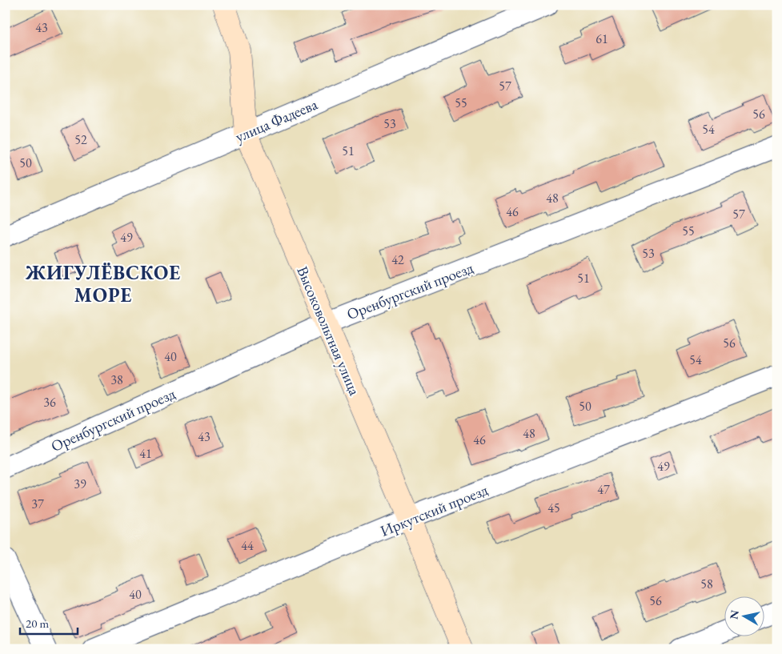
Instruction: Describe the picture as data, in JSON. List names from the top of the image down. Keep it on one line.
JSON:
{"streets":{"street":["улица Фадеева","Оренбургский проезд","Высоковольтная улица","Иркутский проезд"]},"crossings":[["улица Фадеева","Высоковольтная улица"],["Оренбургский проезд","Высоковольтная улица"],["Высоковольтная улица","Иркутский проезд"]],"districts":["ЖИГУЛЁВСКОЕ МОРЕ"],"house_numbers":["43","61","57","55","56","53","54","52","51","50","48","46","57","55","49","53","42","51","56","40","54","38","36","50","48","43","46","41","49","39","47","37","45","44","58","40","56"],"scale_bar":"20 m","north":"left"}
